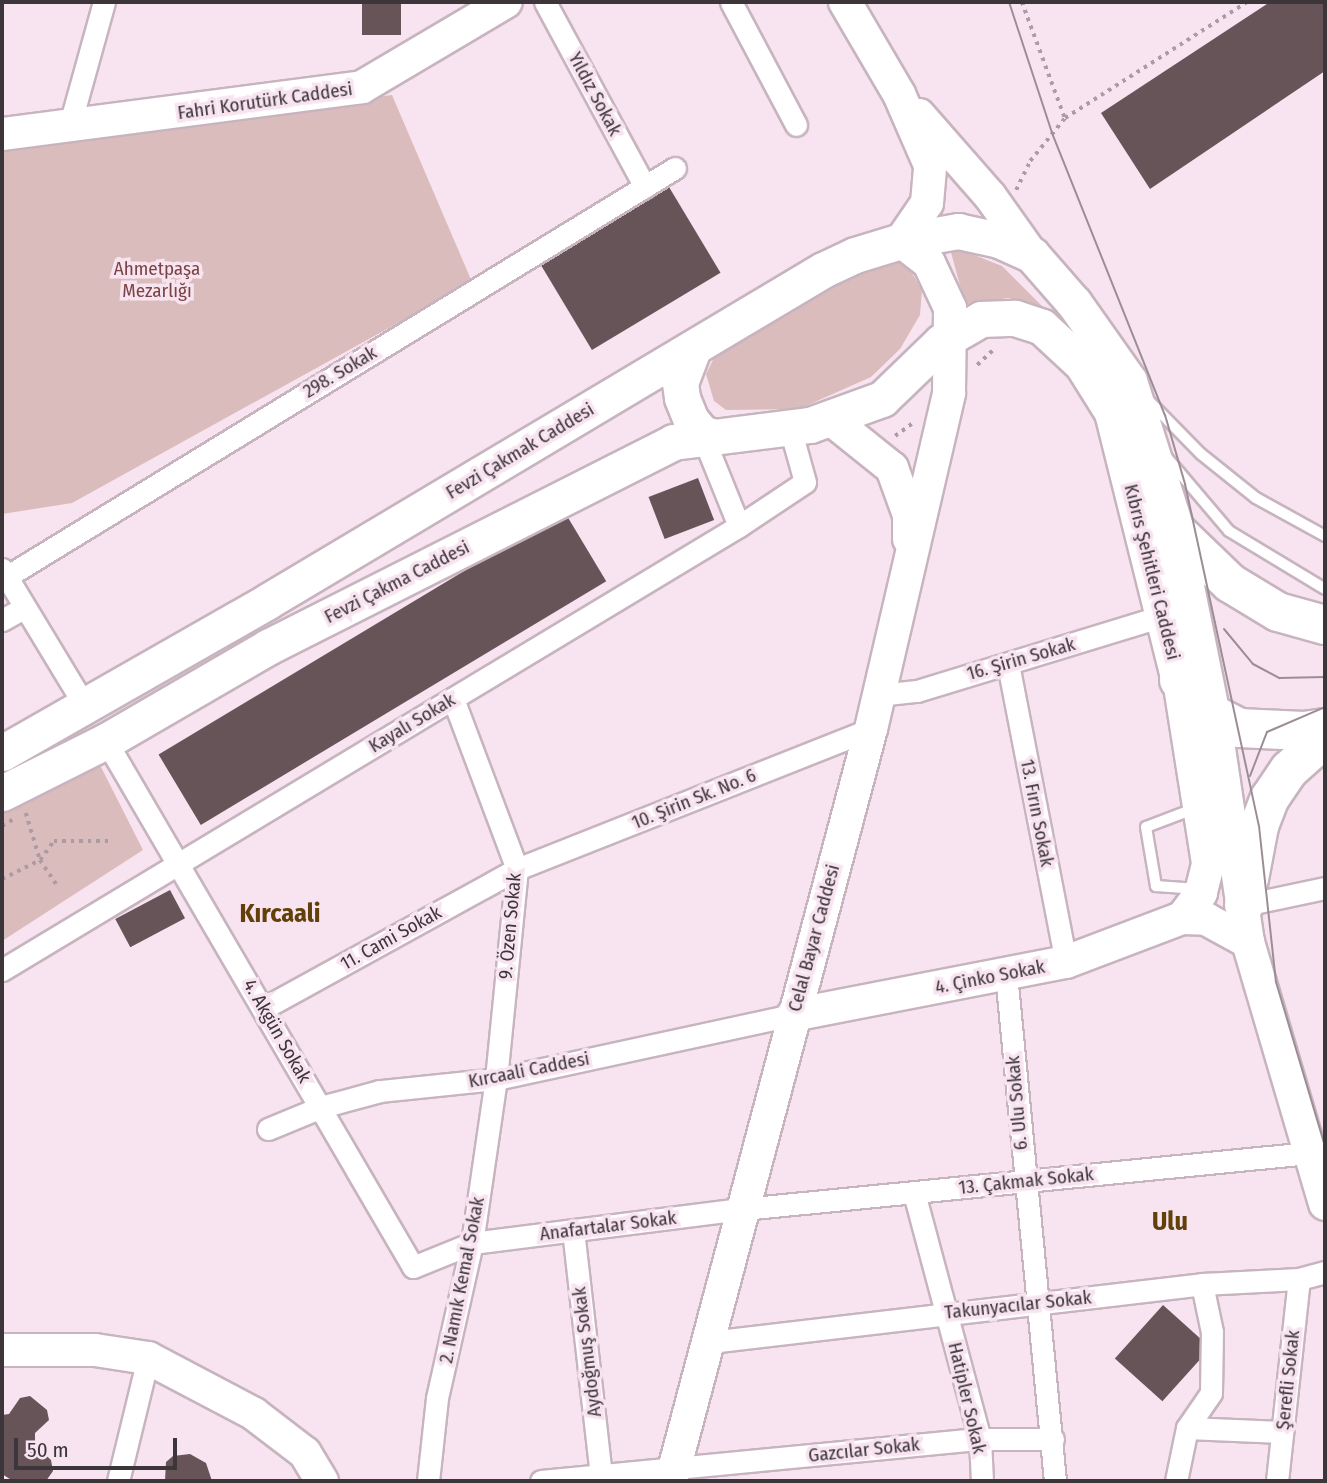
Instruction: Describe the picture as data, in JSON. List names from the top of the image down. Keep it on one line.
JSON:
{"streets":{"main road":["Fahri Korutürk Caddesi","Fevzi Çakmak Caddesi","Kıbrıs Şehitleri Caddesi","Fevzi Çakma Caddesi","Celal Bayar Caddesi","4. Çinko Sokak"],"street":["Yıldız Sokak","298. Sokak","16. Şirin Sokak","Kayalı Sokak","10. Şirin Sk. No. 6","13. Fırın Sokak","9. Özen Sokak","11. Cami Sokak","4. Akgün Sokak","Kırcaali Caddesi","6. Ulu Sokak","13. Çakmak Sokak","Anafartalar Sokak","2. Namık Kemal Sokak","Takunyacılar Sokak","Aydoğmuş Sokak","Şerefli Sokak","Hatipler Sokak","Gazcılar Sokak"]},"crossings":[["Yıldız Sokak","298. Sokak"],["298. Sokak","Fevzi Çakmak Caddesi"],["Fevzi Çakmak Caddesi","Celal Bayar Caddesi"],["Kıbrıs Şehitleri Caddesi","16. Şirin Sokak"],["Kıbrıs Şehitleri Caddesi","Celal Bayar Caddesi"],["Kıbrıs Şehitleri Caddesi","4. Çinko Sokak"],["Fevzi Çakma Caddesi","Kayalı Sokak"],["Fevzi Çakma Caddesi","4. Akgün Sokak"],["16. Şirin Sokak","13. Fırın Sokak"],["16. Şirin Sokak","Celal Bayar Caddesi"],["Kayalı Sokak","9. Özen Sokak"],["Kayalı Sokak","4. Akgün Sokak"],["10. Şirin Sk. No. 6","9. Özen Sokak"],["10. Şirin Sk. No. 6","11. Cami Sokak"],["10. Şirin Sk. No. 6","Celal Bayar Caddesi"],["13. Fırın Sokak","4. Çinko Sokak"],["9. Özen Sokak","11. Cami Sokak"],["9. Özen Sokak","Kırcaali Caddesi"],["9. Özen Sokak","2. Namık Kemal Sokak"],["11. Cami Sokak","4. Akgün Sokak"],["Celal Bayar Caddesi","4. Çinko Sokak"],["Celal Bayar Caddesi","Kırcaali Caddesi"],["Celal Bayar Caddesi","13. Çakmak Sokak"],["Celal Bayar Caddesi","Anafartalar Sokak"],["Celal Bayar Caddesi","Takunyacılar Sokak"],["Celal Bayar Caddesi","Gazcılar Sokak"],["4. Çinko Sokak","Kırcaali Caddesi"],["4. Çinko Sokak","6. Ulu Sokak"],["4. Akgün Sokak","Kırcaali Caddesi"],["4. Akgün Sokak","Anafartalar Sokak"],["4. Akgün Sokak","2. Namık Kemal Sokak"],["Kırcaali Caddesi","2. Namık Kemal Sokak"],["6. Ulu Sokak","13. Çakmak Sokak"],["6. Ulu Sokak","Takunyacılar Sokak"],["6. Ulu Sokak","Gazcılar Sokak"],["13. Çakmak Sokak","Anafartalar Sokak"],["13. Çakmak Sokak","Hatipler Sokak"],["Anafartalar Sokak","2. Namık Kemal Sokak"],["Anafartalar Sokak","Aydoğmuş Sokak"],["Takunyacılar Sokak","Şerefli Sokak"],["Takunyacılar Sokak","Hatipler Sokak"],["Aydoğmuş Sokak","Gazcılar Sokak"],["Hatipler Sokak","Gazcılar Sokak"]],"districts":["Kırcaali","Ulu"],"parks":["Ahmetpaşa Mezarlığı"],"scale_bar":"50 m"}
